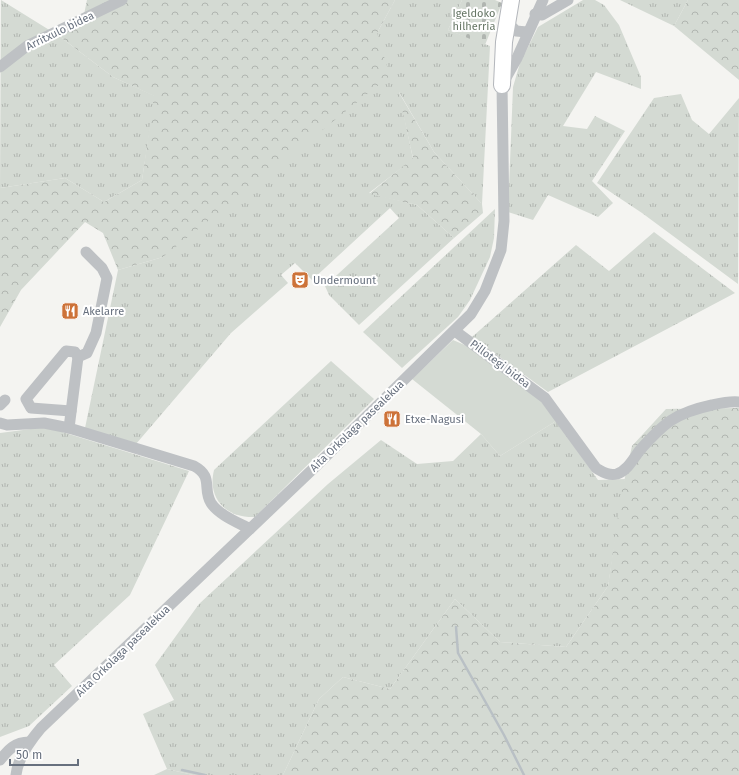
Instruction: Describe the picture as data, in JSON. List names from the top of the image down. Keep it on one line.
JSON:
{"streets":{"street":["Arritxulo bidea","Pillotegi bidea","Aita Orkolaga pasealekua"]},"crossings":[["Pillotegi bidea","Aita Orkolaga pasealekua"]],"parks":["Igeldoko hilherria"],"places":{"theatre":["Undermount"],"restaurant":["Akelarre","Etxe-Nagusi"]},"scale_bar":"50 m"}
